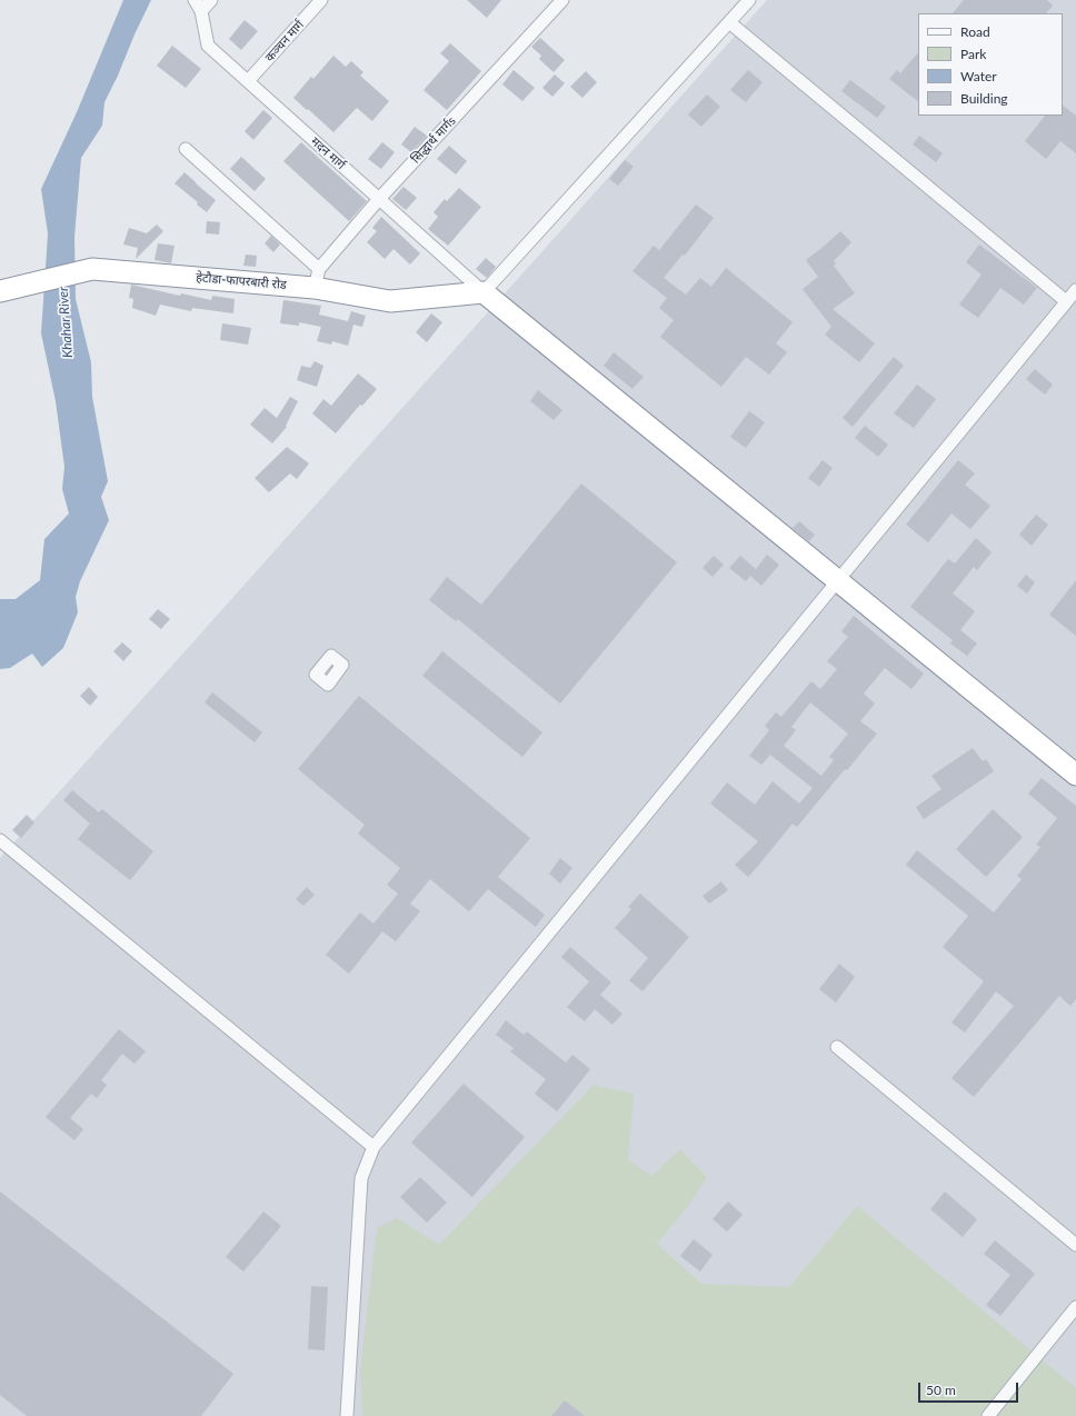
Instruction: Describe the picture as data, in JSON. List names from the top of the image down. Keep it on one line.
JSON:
{"streets":{"highway":["हेटौडा-फापरबारी रोड"],"street":["कञ्चन मार्ग","सिद्धार्थ मार्गs","मदन मार्ग"]},"crossings":[["कञ्चन मार्ग","मदन मार्ग"],["सिद्धार्थ मार्गs","मदन मार्ग"],["सिद्धार्थ मार्गs","हेटौडा-फापरबारी रोड"],["मदन मार्ग","हेटौडा-फापरबारी रोड"]],"water":["Khahar River"],"legend":["Road","Park","Water","Building"],"scale_bar":"50 m"}
